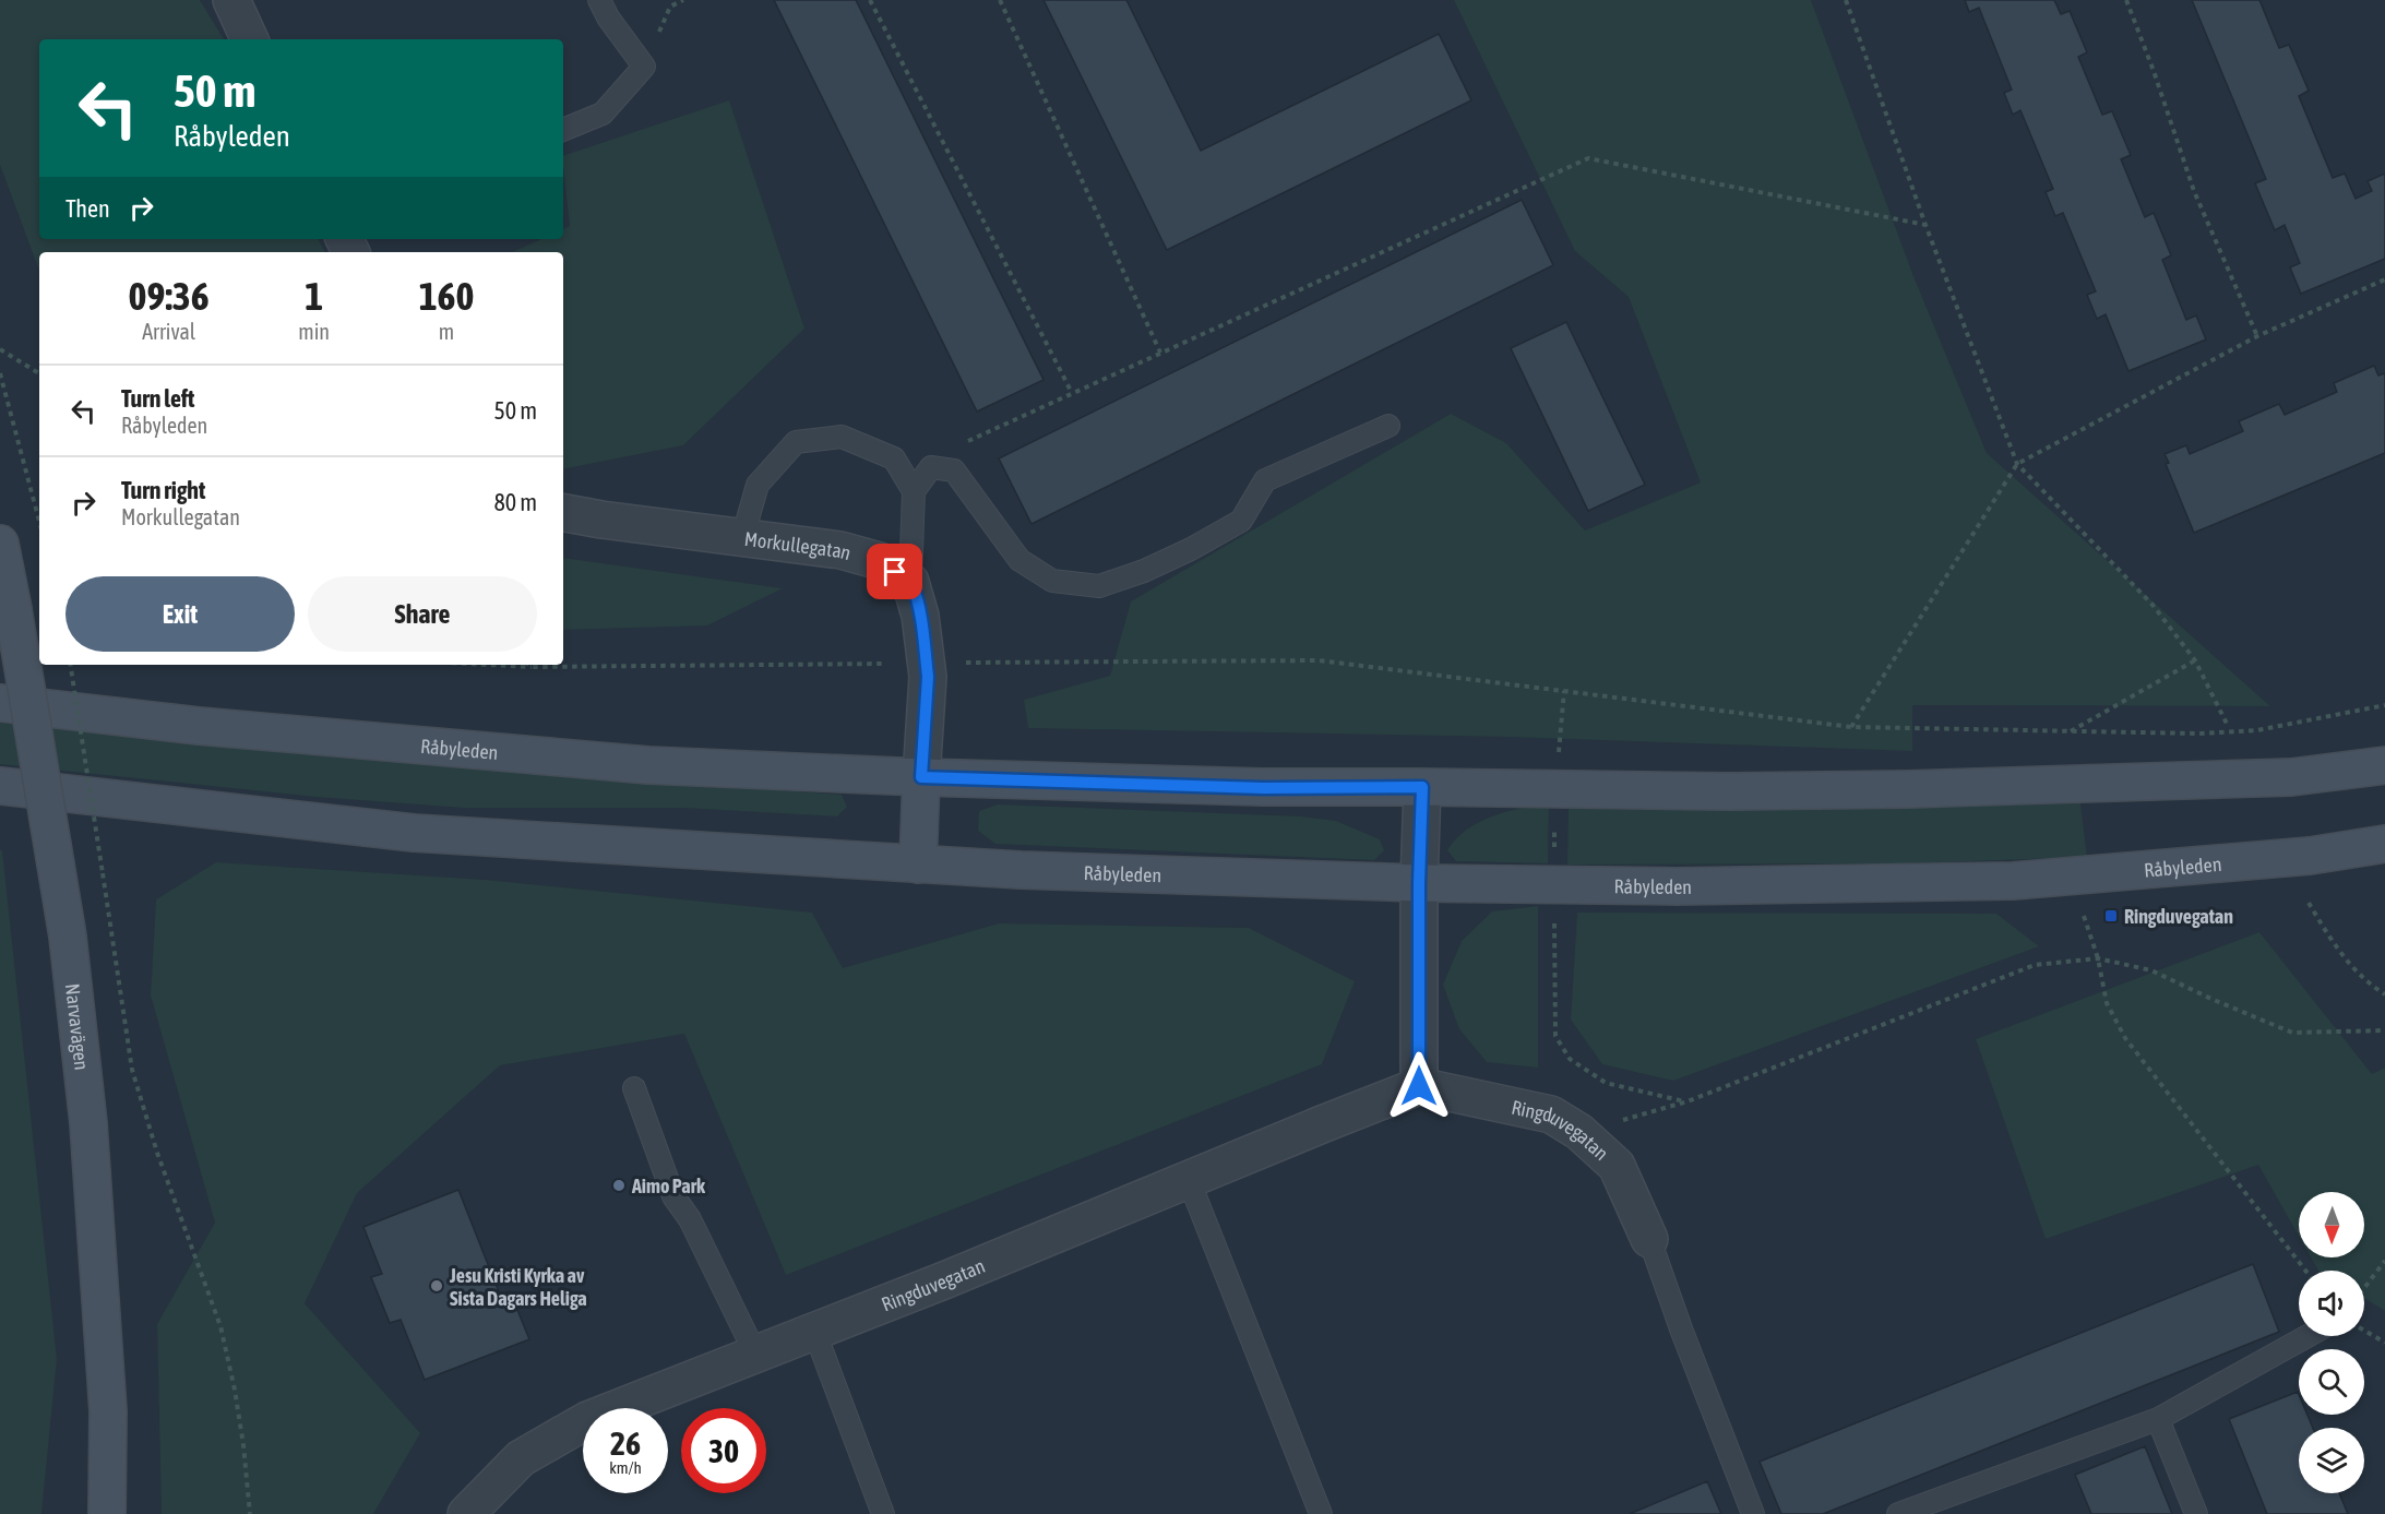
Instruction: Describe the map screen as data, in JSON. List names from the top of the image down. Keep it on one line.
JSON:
{"streets":{"main road":["Råbyleden","Narvavägen"],"street":["Morkullegatan","Ringduvegatan"]},"places":{"transit":["Ringduvegatan"],"other":["Aimo Park","Jesu Kristi Kyrka av Sista Dagars Heliga"]},"north":"bottom","page":{"turn":["50 m","Råbyleden"],"then":"Then","eta":["09:36","Arrival","1","min","160","m"],"list":[{"name":"Turn left","note":"Råbyleden","value":"50 m"},{"name":"Turn right","note":"Morkullegatan","value":"80 m"}],"buttons":["Exit","Share"],"speed":"26 km/h","limit":"30"}}
